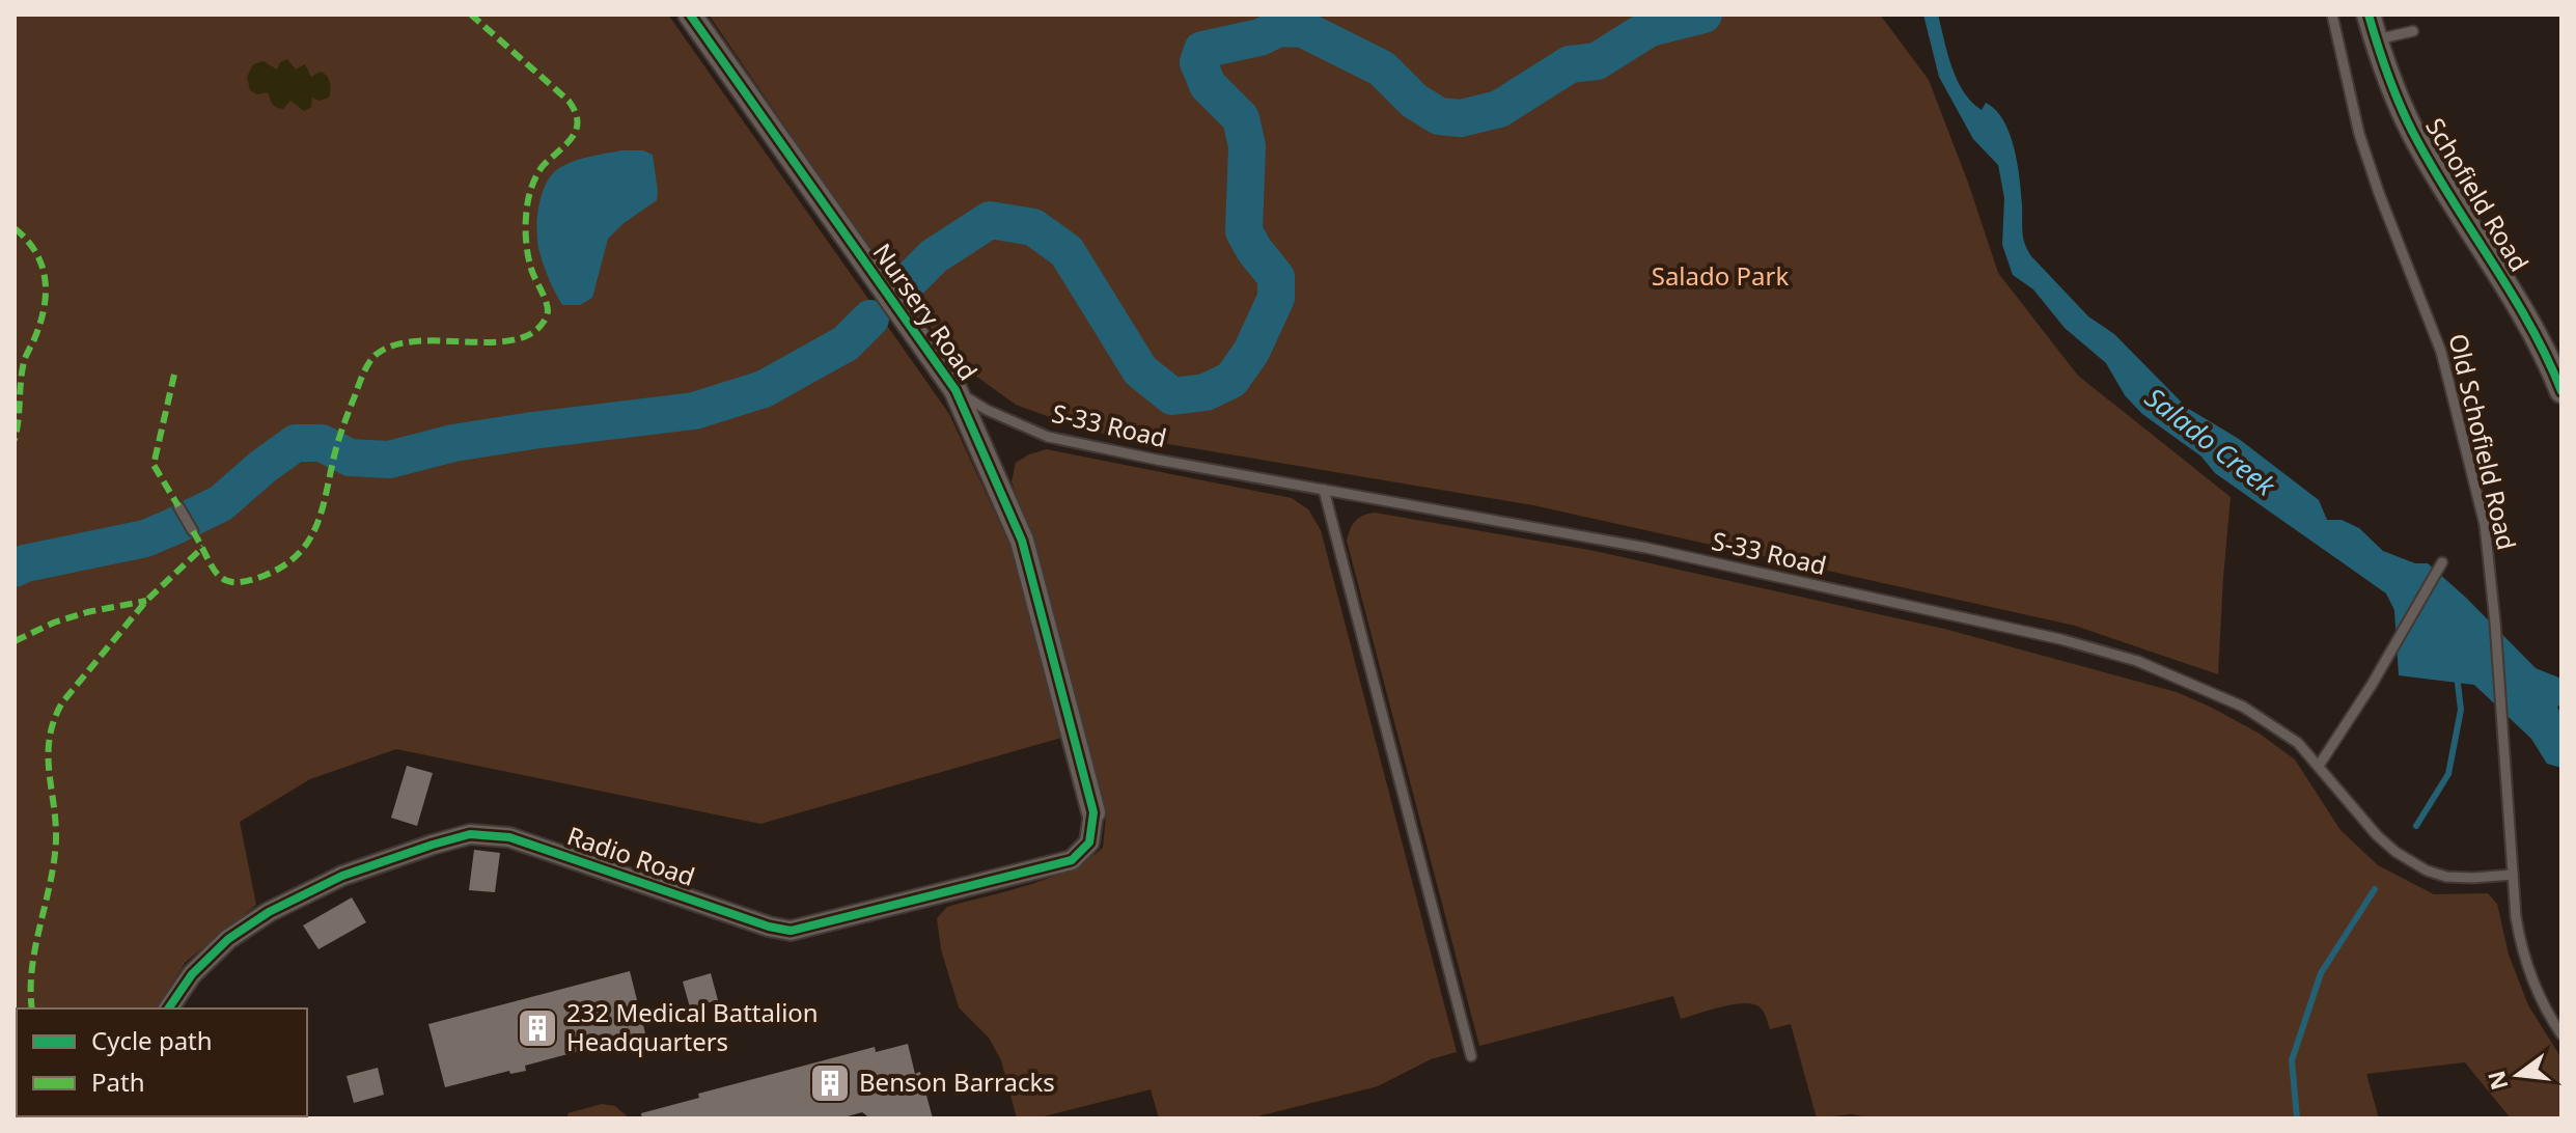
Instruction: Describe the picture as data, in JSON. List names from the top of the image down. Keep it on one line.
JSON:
{"streets":{"street":["Schofield Road","Nursery Road","Radio Road"],"lane":["S-33 Road","Old Schofield Road"]},"crossings":[["Nursery Road","S-33 Road"],["Nursery Road","Radio Road"],["S-33 Road","Old Schofield Road"]],"water":["Salado Creek"],"parks":["Salado Park"],"places":{"building":["232 Medical Battalion Headquarters","Benson Barracks"]},"legend":["Cycle path","Path"],"north":"left"}
